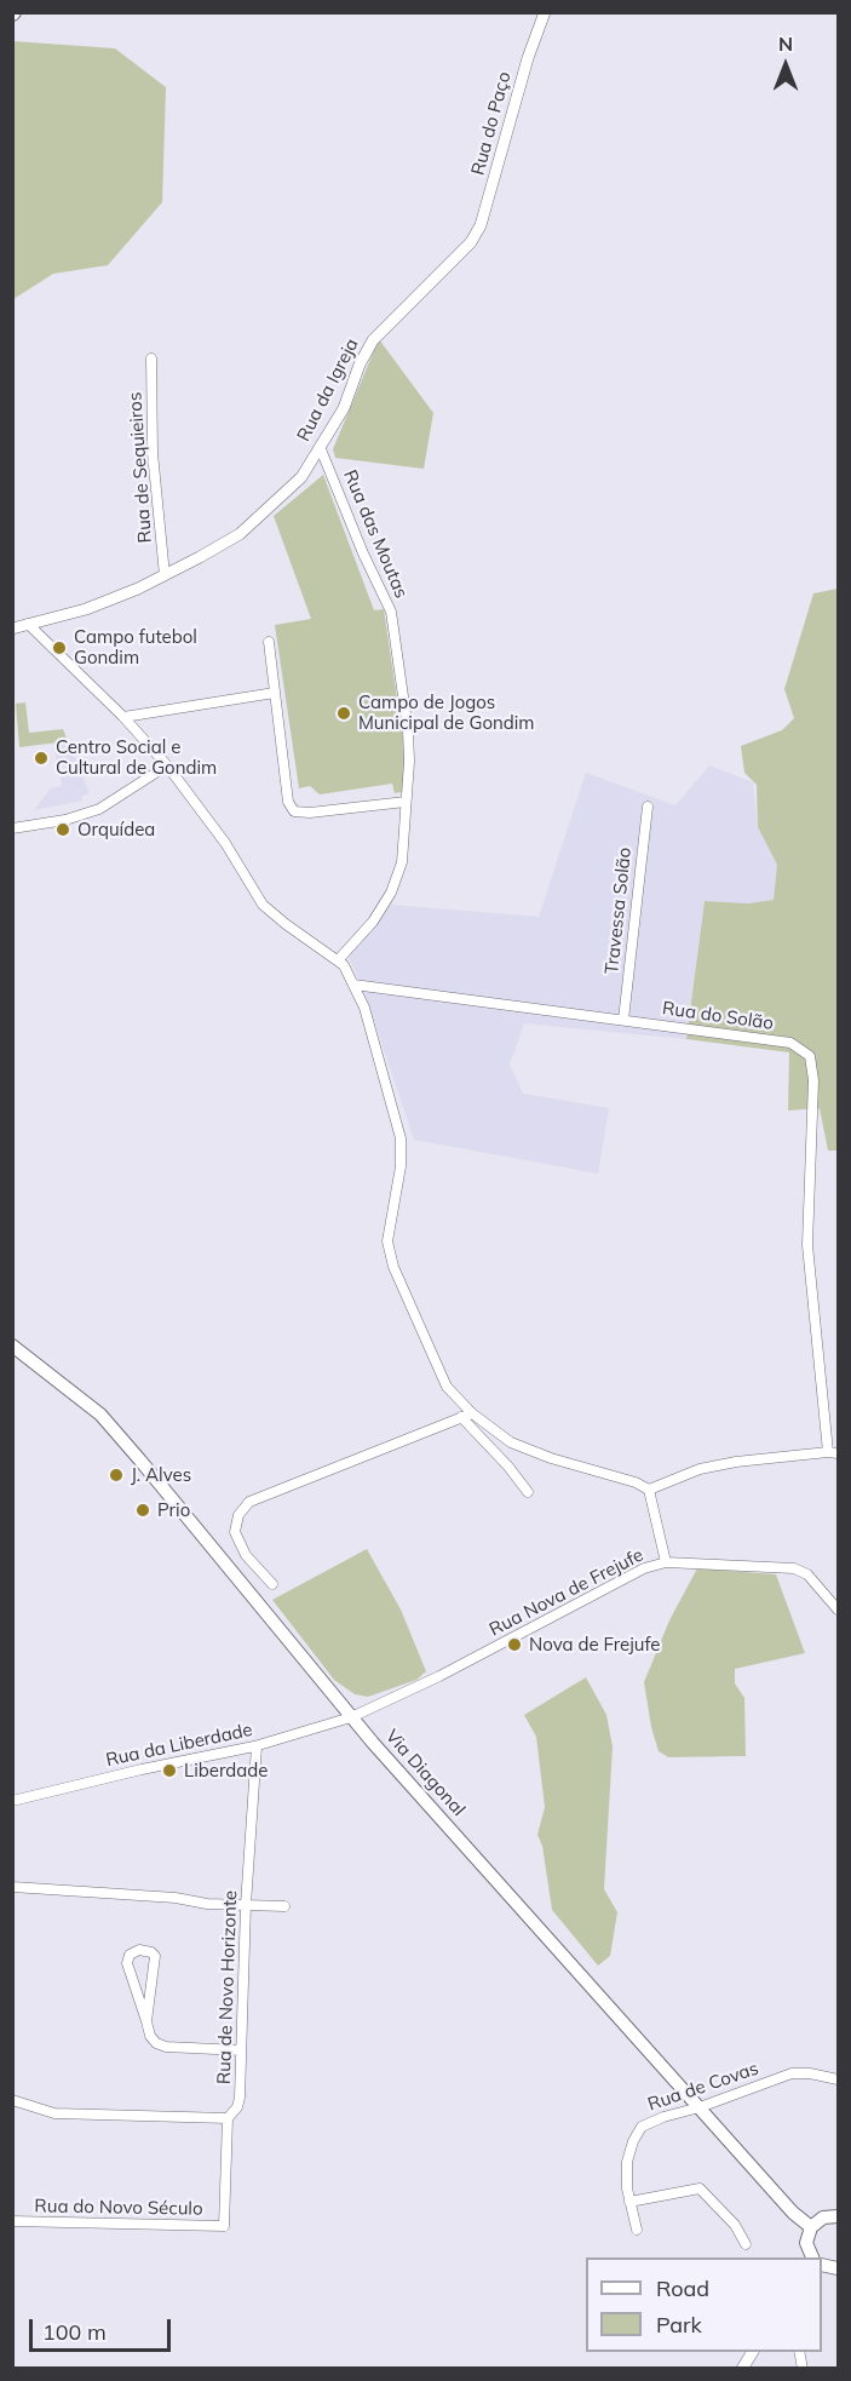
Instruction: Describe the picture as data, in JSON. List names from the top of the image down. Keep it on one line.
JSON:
{"streets":{"main road":["Via Diagonal"],"street":["Rua do Paço","Rua da Igreja","Rua de Sequieiros","Rua das Moutas","Travessa Solão","Rua do Solão","Rua Nova de Frejufe","Rua da Liberdade","Rua de Novo Horizonte","Rua de Covas","Rua do Novo Século"]},"crossings":[["Rua do Paço","Rua da Igreja"],["Rua da Igreja","Rua de Sequieiros"],["Rua da Igreja","Rua das Moutas"],["Travessa Solão","Rua do Solão"],["Rua Nova de Frejufe","Rua da Liberdade"],["Rua Nova de Frejufe","Via Diagonal"],["Rua da Liberdade","Via Diagonal"],["Rua da Liberdade","Rua de Novo Horizonte"],["Via Diagonal","Rua de Covas"],["Rua de Novo Horizonte","Rua do Novo Século"]],"places":["Campo futebol Gondim","Campo de Jogos Municipal de Gondim","Centro Social e Cultural de Gondim","Orquídea","J. Alves","Prio","Nova de Frejufe","Liberdade"],"legend":["Road","Park"],"scale_bar":"100 m","north":"top"}
